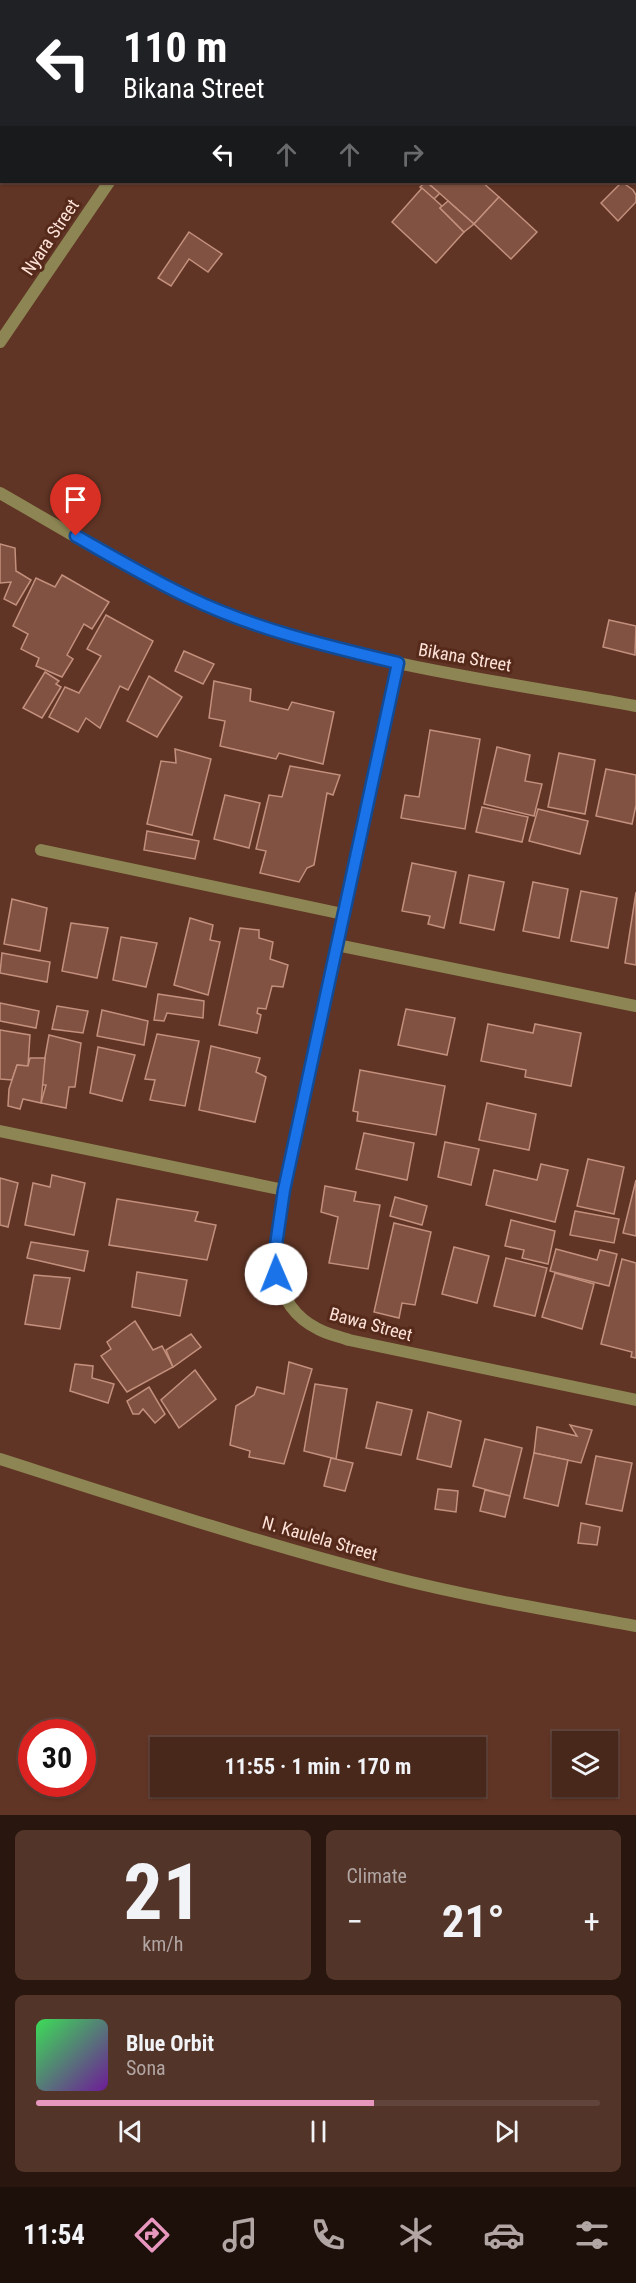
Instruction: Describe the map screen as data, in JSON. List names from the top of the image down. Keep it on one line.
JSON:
{"streets":{"street":["Nyara Street","Bikana Street","Bawa Street","N. Kaulela Street"]},"crossings":[["Bikana Street","Bawa Street"]],"page":{"turn":["110 m","Bikana Street"],"limit":"30","trip":"11:55 · 1 min · 170 m","tile":[["21","km/h"],"Climate"],"heat":["−","21°","+"],"song":["Blue Orbit","Sona"],"tabs":"11:54"}}
